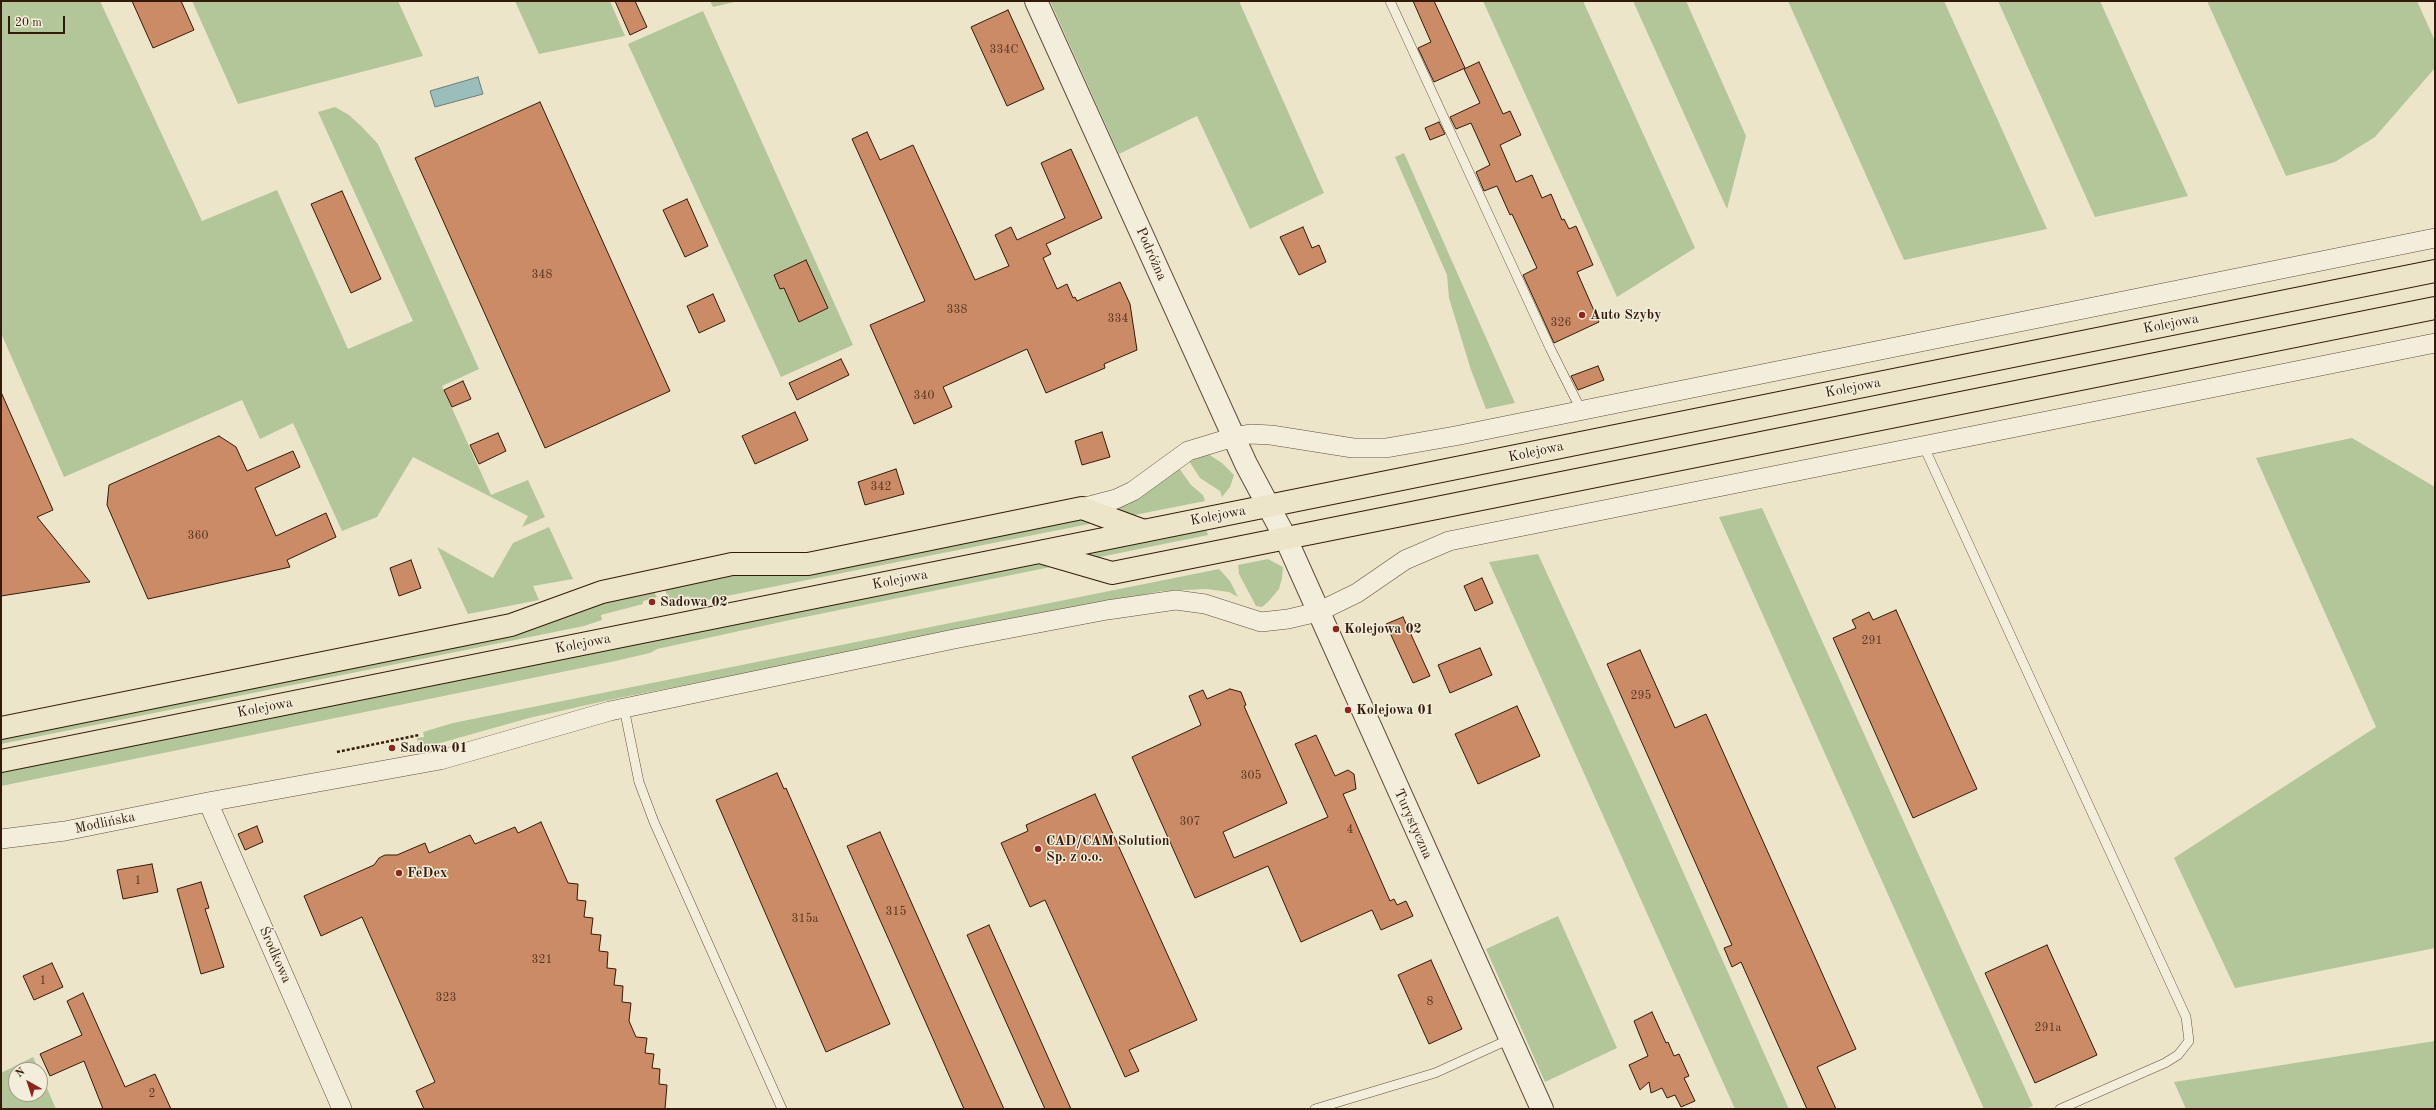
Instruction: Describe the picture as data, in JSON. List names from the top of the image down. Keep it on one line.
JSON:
{"streets":{"highway":["Kolejowa"],"street":["Podróżna","Modlińska","Turystyczna","Środkowa"]},"crossings":[["Podróżna","Kolejowa"],["Podróżna","Turystyczna"],["Modlińska","Turystyczna"],["Modlińska","Środkowa"]],"places":["Auto Szyby","Sadowa 02","Kolejowa 02","Kolejowa 01","Sadowa 01","CAD/CAM Solution Sp. z o.o.","FeDex"],"house_numbers":["334C","348","338","334","326","340","342","360","291","295","305","307","4","1","315","315a","321","1","323","8","291a","2"],"scale_bar":"20 m","north":"top left"}
